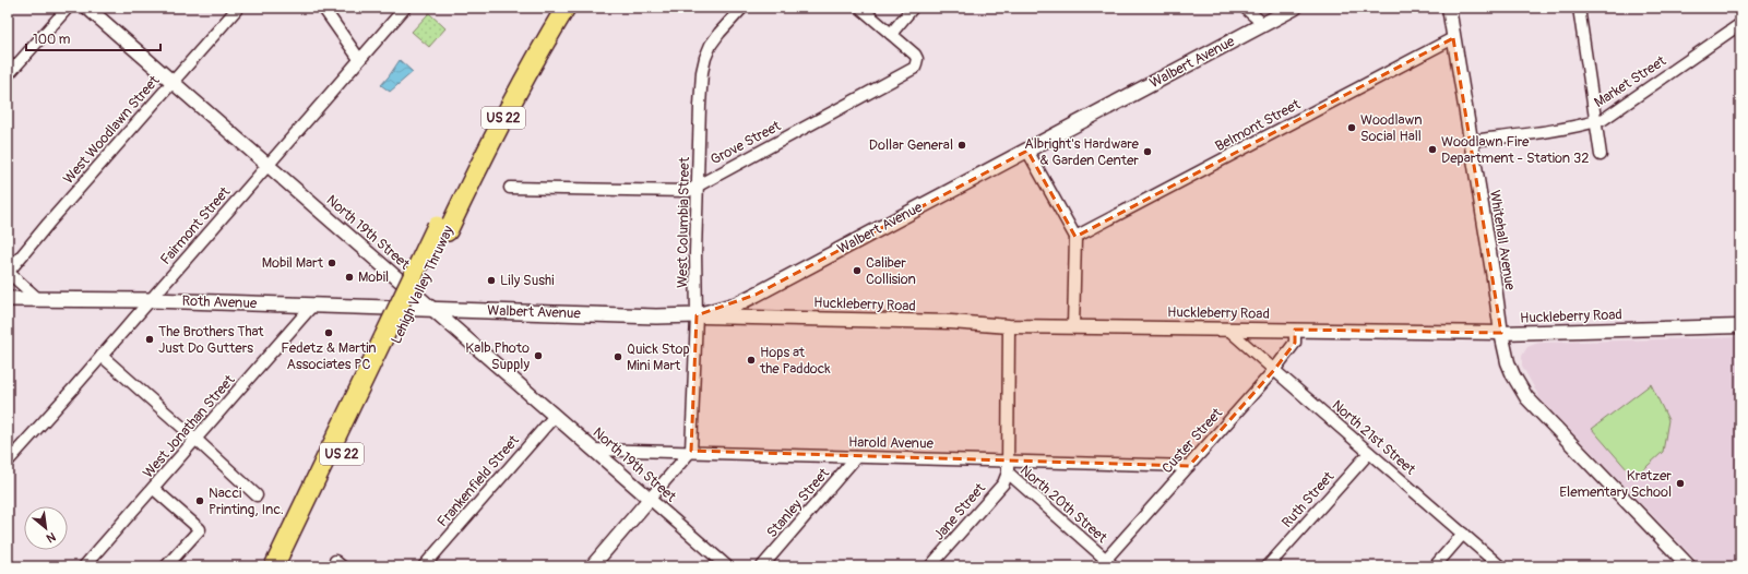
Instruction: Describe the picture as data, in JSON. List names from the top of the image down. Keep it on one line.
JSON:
{"streets":{"highway":["US 22","Lehigh Valley Thruway"],"main road":["Walbert Avenue","Roth Avenue"],"street":["Market Street","Belmont Street","West Woodlawn Street","Grove Street","West Columbia Street","Fairmont Street","North 19th Street","Whitehall Avenue","Huckleberry Road","West Jonathan Street","North 21st Street","Custer Street","Harold Avenue","Frankenfield Street","Ruth Street","Stanley Street","North 20th Street","Jane Street"]},"crossings":[["Walbert Avenue","West Columbia Street"],["Walbert Avenue","North 19th Street"],["Walbert Avenue","Roth Avenue"],["Walbert Avenue","Huckleberry Road"],["Market Street","Whitehall Avenue"],["Belmont Street","Whitehall Avenue"],["West Woodlawn Street","North 19th Street"],["Grove Street","West Columbia Street"],["West Columbia Street","Huckleberry Road"],["West Columbia Street","Harold Avenue"],["Fairmont Street","North 19th Street"],["Fairmont Street","Roth Avenue"],["North 19th Street","Roth Avenue"],["North 19th Street","Harold Avenue"],["North 19th Street","Frankenfield Street"],["Whitehall Avenue","Huckleberry Road"],["Roth Avenue","West Jonathan Street"],["Huckleberry Road","North 21st Street"],["Huckleberry Road","Custer Street"],["Huckleberry Road","North 20th Street"],["North 21st Street","Custer Street"],["North 21st Street","Ruth Street"],["Custer Street","Harold Avenue"],["Custer Street","North 20th Street"],["Harold Avenue","Stanley Street"],["Harold Avenue","North 20th Street"],["North 20th Street","Jane Street"]],"places":["Woodlawn Social Hall","Dollar General","Woodlawn Fire Department - Station 32","Albright's Hardware & Garden Center","Mobil Mart","Caliber Collision","Mobil","Lily Sushi","Fedetz & Martin Associates PC","The Brothers That Just Do Gutters","Kalb Photo Supply","Quick Stop Mini Mart","Hops at the Paddock","Kratzer Elementary School","Nacci Printing, Inc."],"scale_bar":"100 m","north":"bottom right"}
